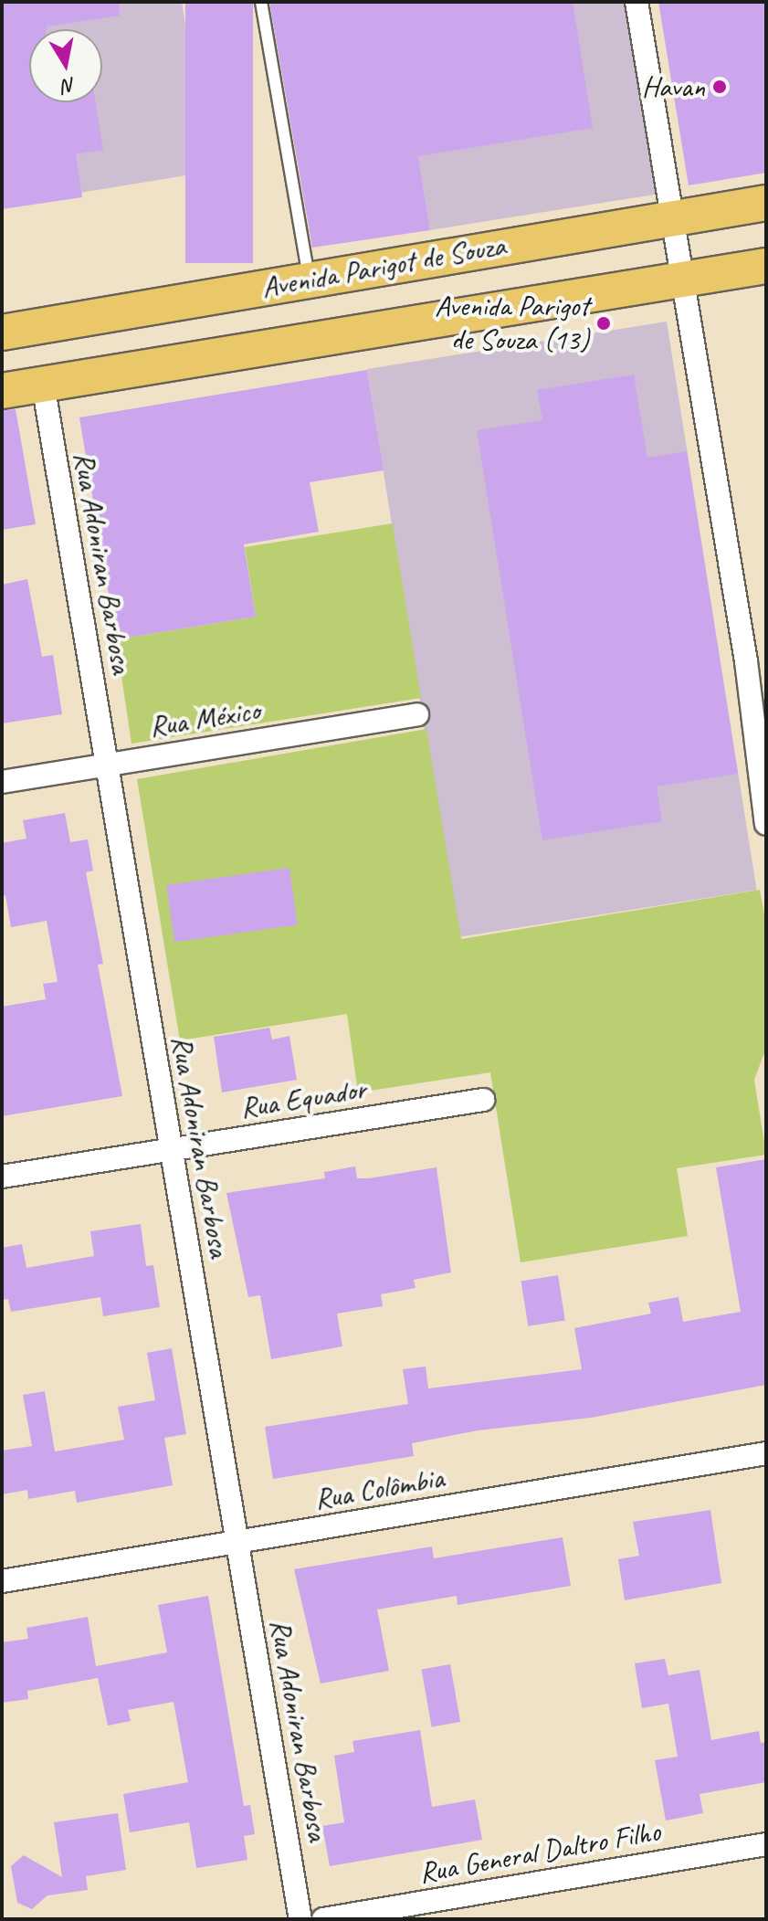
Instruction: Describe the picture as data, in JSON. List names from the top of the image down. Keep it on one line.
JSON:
{"streets":{"main road":["Avenida Parigot de Souza"],"street":["Rua Adoniran Barbosa","Rua México","Rua Equador","Rua Colômbia","Rua General Daltro Filho"]},"crossings":[["Avenida Parigot de Souza","Rua Adoniran Barbosa"],["Rua Adoniran Barbosa","Rua México"],["Rua Adoniran Barbosa","Rua Equador"],["Rua Adoniran Barbosa","Rua Colômbia"]],"places":["Havan","Avenida Parigot de Souza (13)"],"north":"bottom"}
